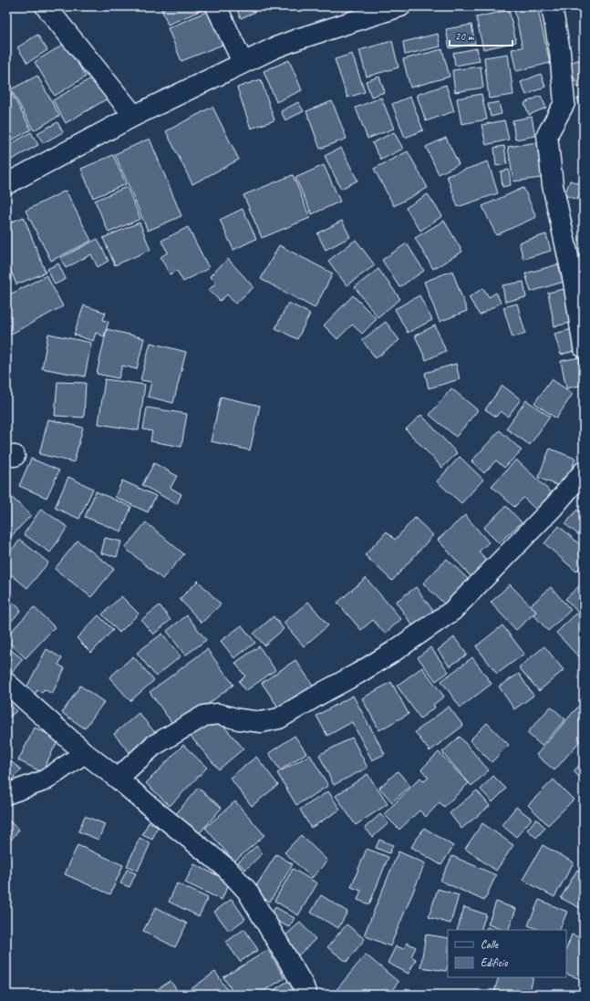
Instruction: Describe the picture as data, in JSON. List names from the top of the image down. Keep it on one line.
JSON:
{"legend":["Calle","Edificio"],"scale_bar":"20 m"}
